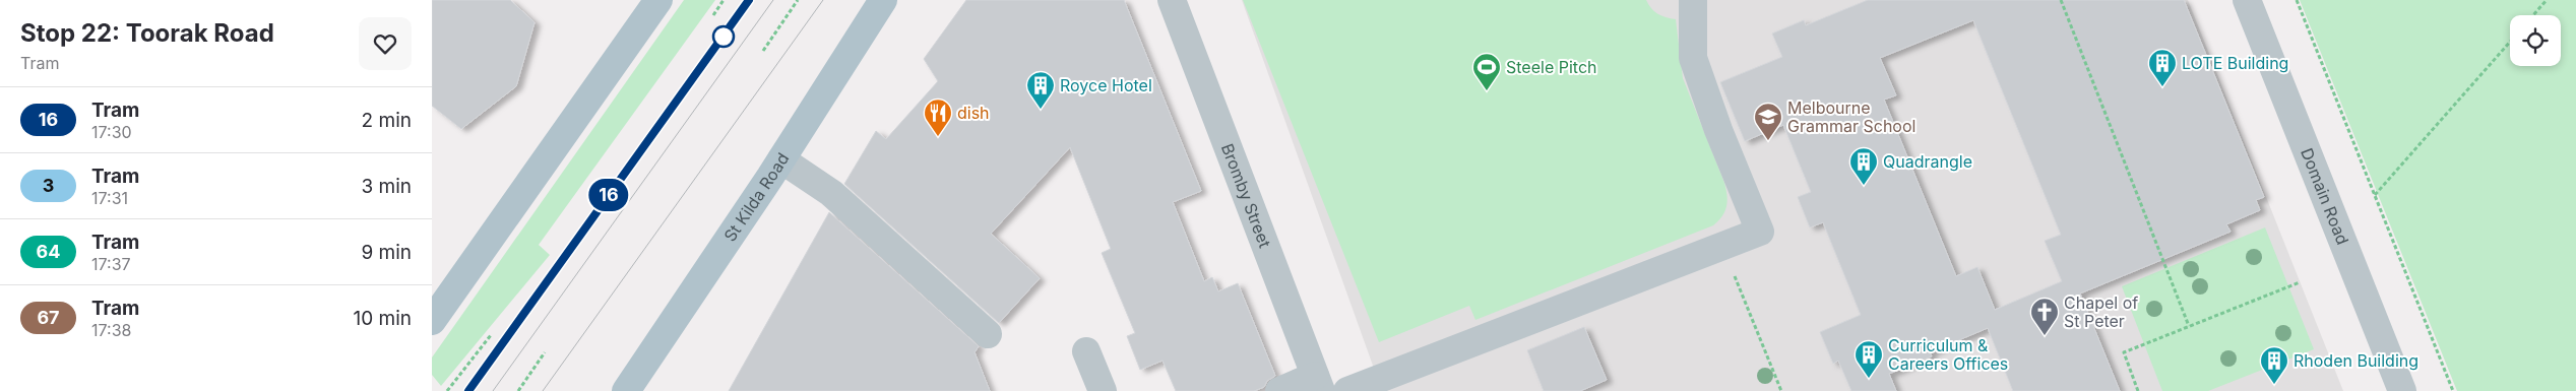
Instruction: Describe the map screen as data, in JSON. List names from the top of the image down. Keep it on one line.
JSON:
{"streets":{"main road":["St Kilda Road"],"street":["Domain Road","Bromby Street"]},"places":{"building":["LOTE Building","Royce Hotel","Quadrangle","Curriculum & Careers Offices","Rhoden Building"],"sports":["Steele Pitch"],"restaurant":["dish"],"school or university":["Melbourne Grammar School"],"church":["Chapel of St Peter"]},"lines":["tram line 16"],"page":{"heading":["Stop 22: Toorak Road","Tram"],"on_map":"16","list":[{"mark":"16","name":"Tram","note":"17:30","value":"2 min"},{"mark":"3","name":"Tram","note":"17:31","value":"3 min"},{"mark":"64","name":"Tram","note":"17:37","value":"9 min"},{"mark":"67","name":"Tram","note":"17:38","value":"10 min"}]}}
